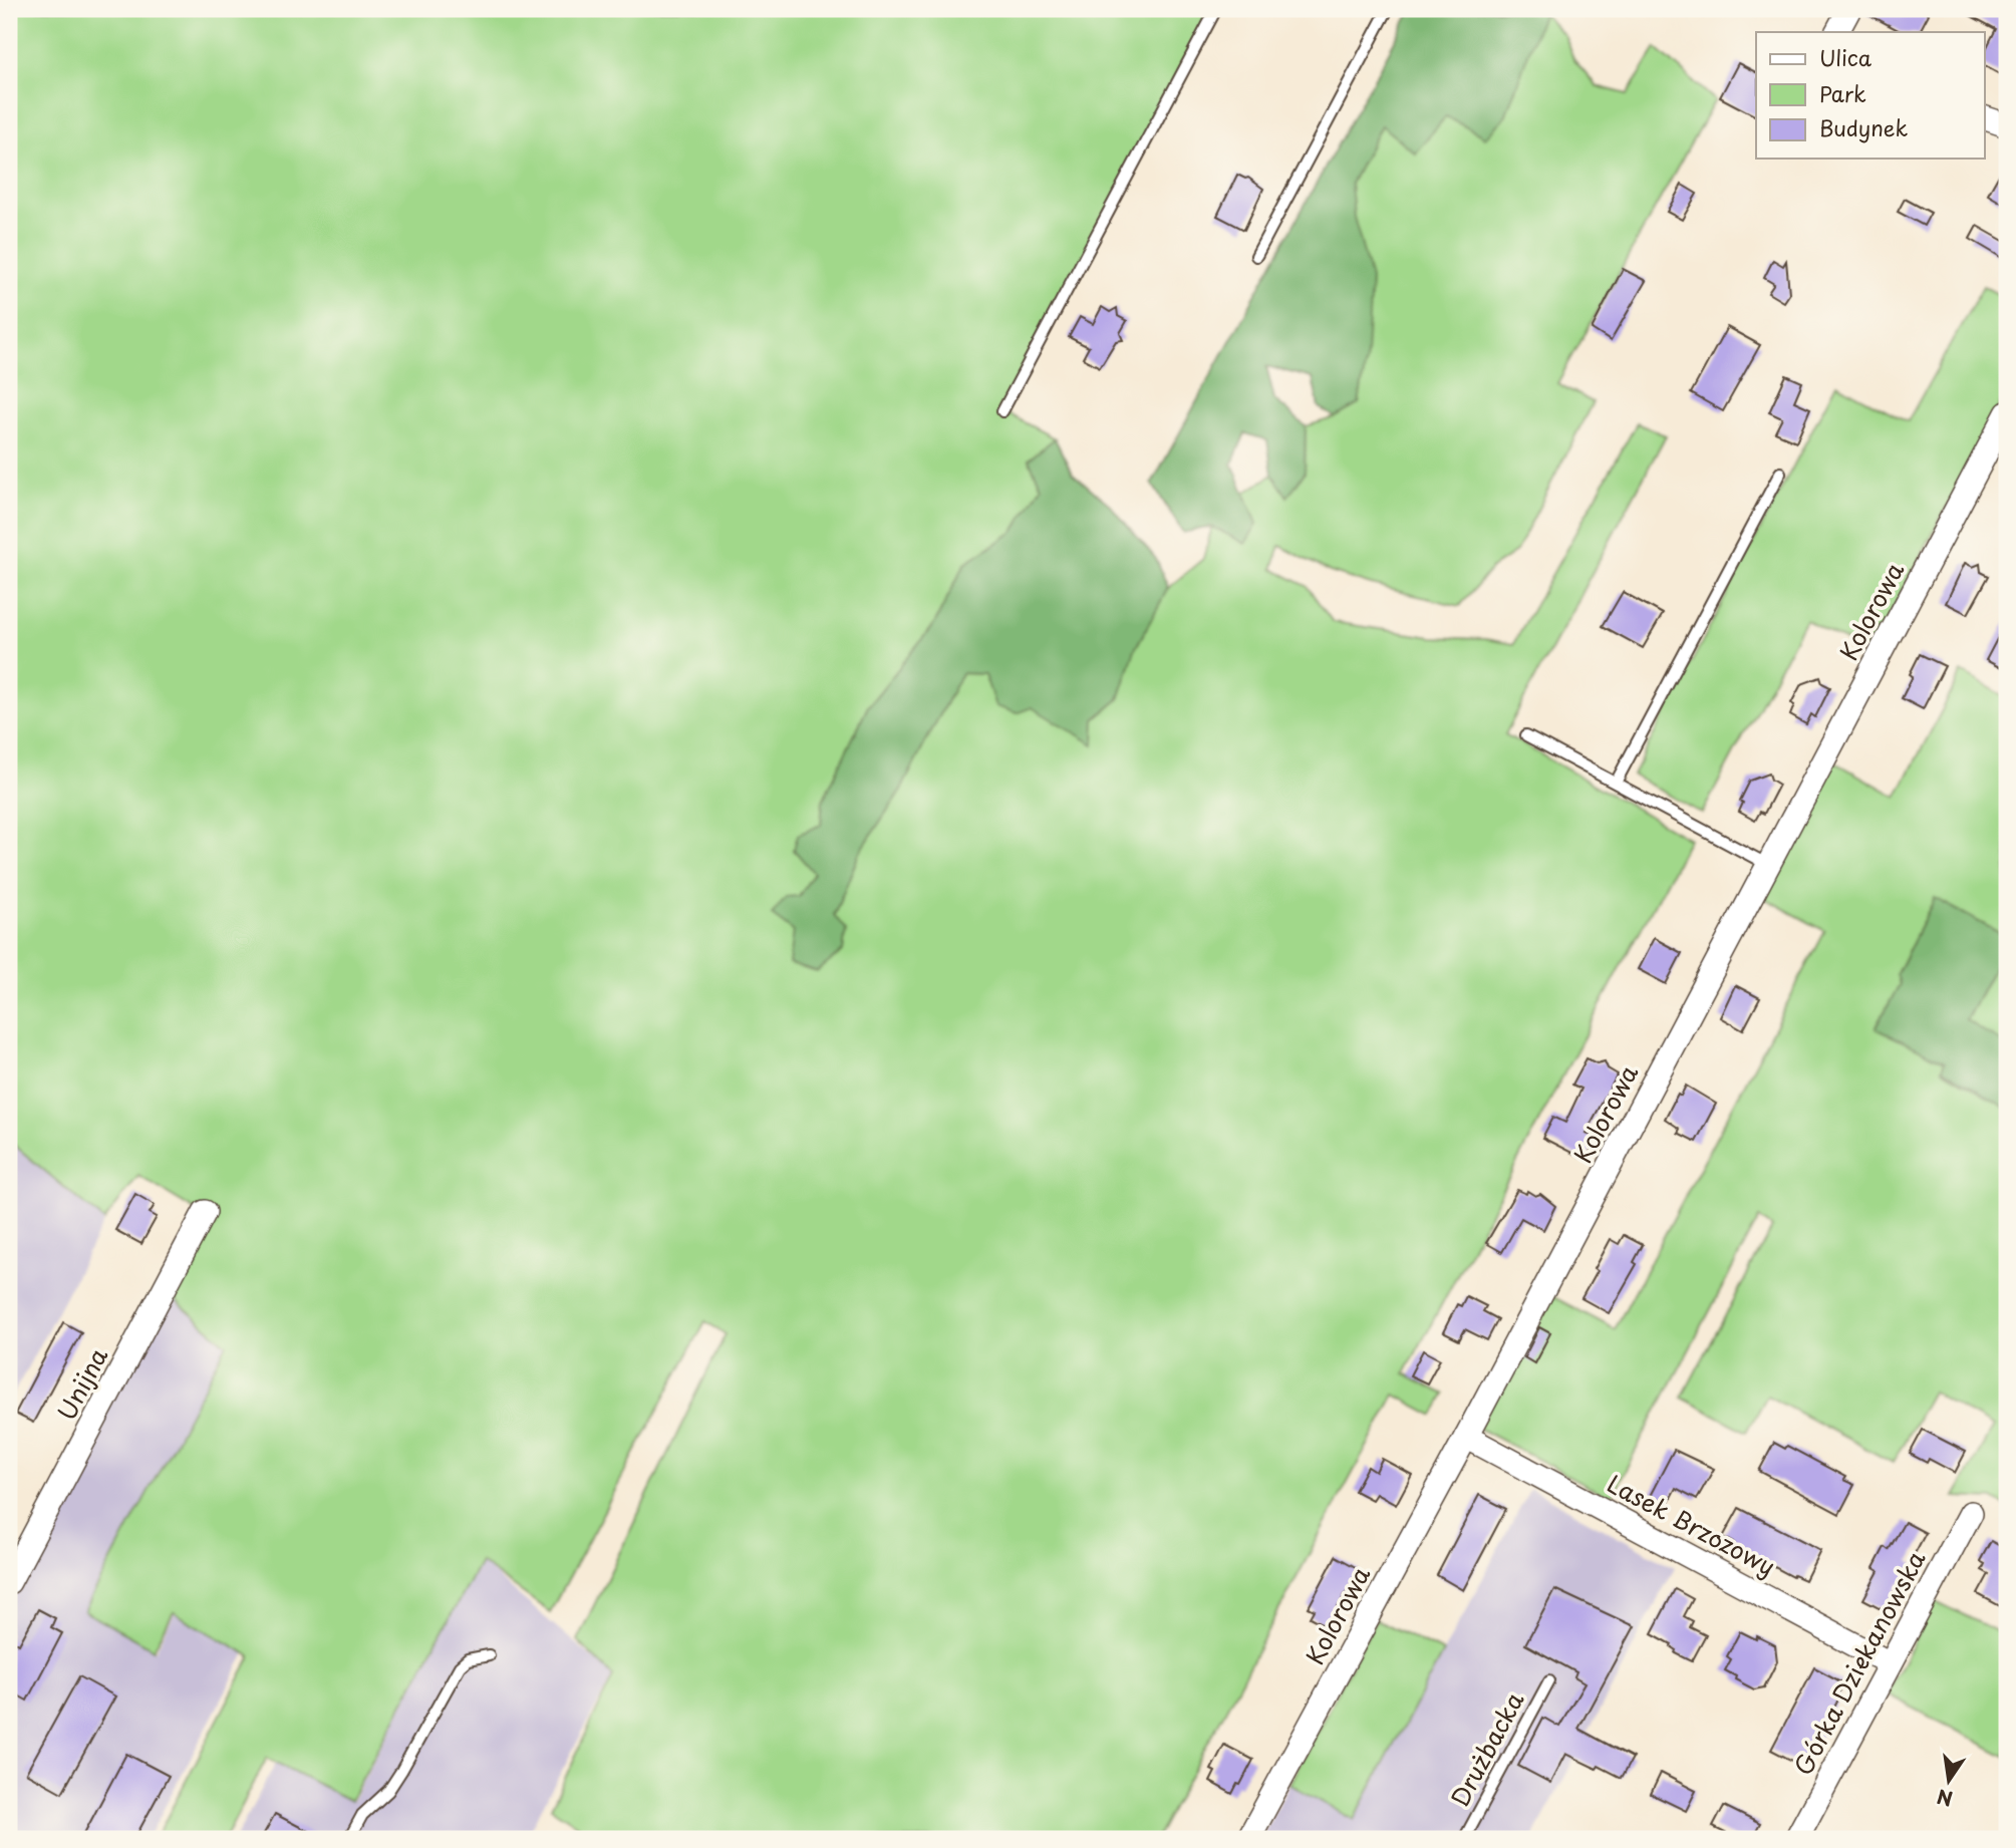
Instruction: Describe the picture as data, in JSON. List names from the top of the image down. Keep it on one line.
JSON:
{"streets":{"street":["Kolorowa","Unijna","Lasek Brzozowy","Górka Dziekanowska"],"lane":["Drużbacka"]},"crossings":[["Kolorowa","Lasek Brzozowy"],["Lasek Brzozowy","Górka Dziekanowska"]],"legend":["Ulica","Park","Budynek"],"north":"bottom"}
